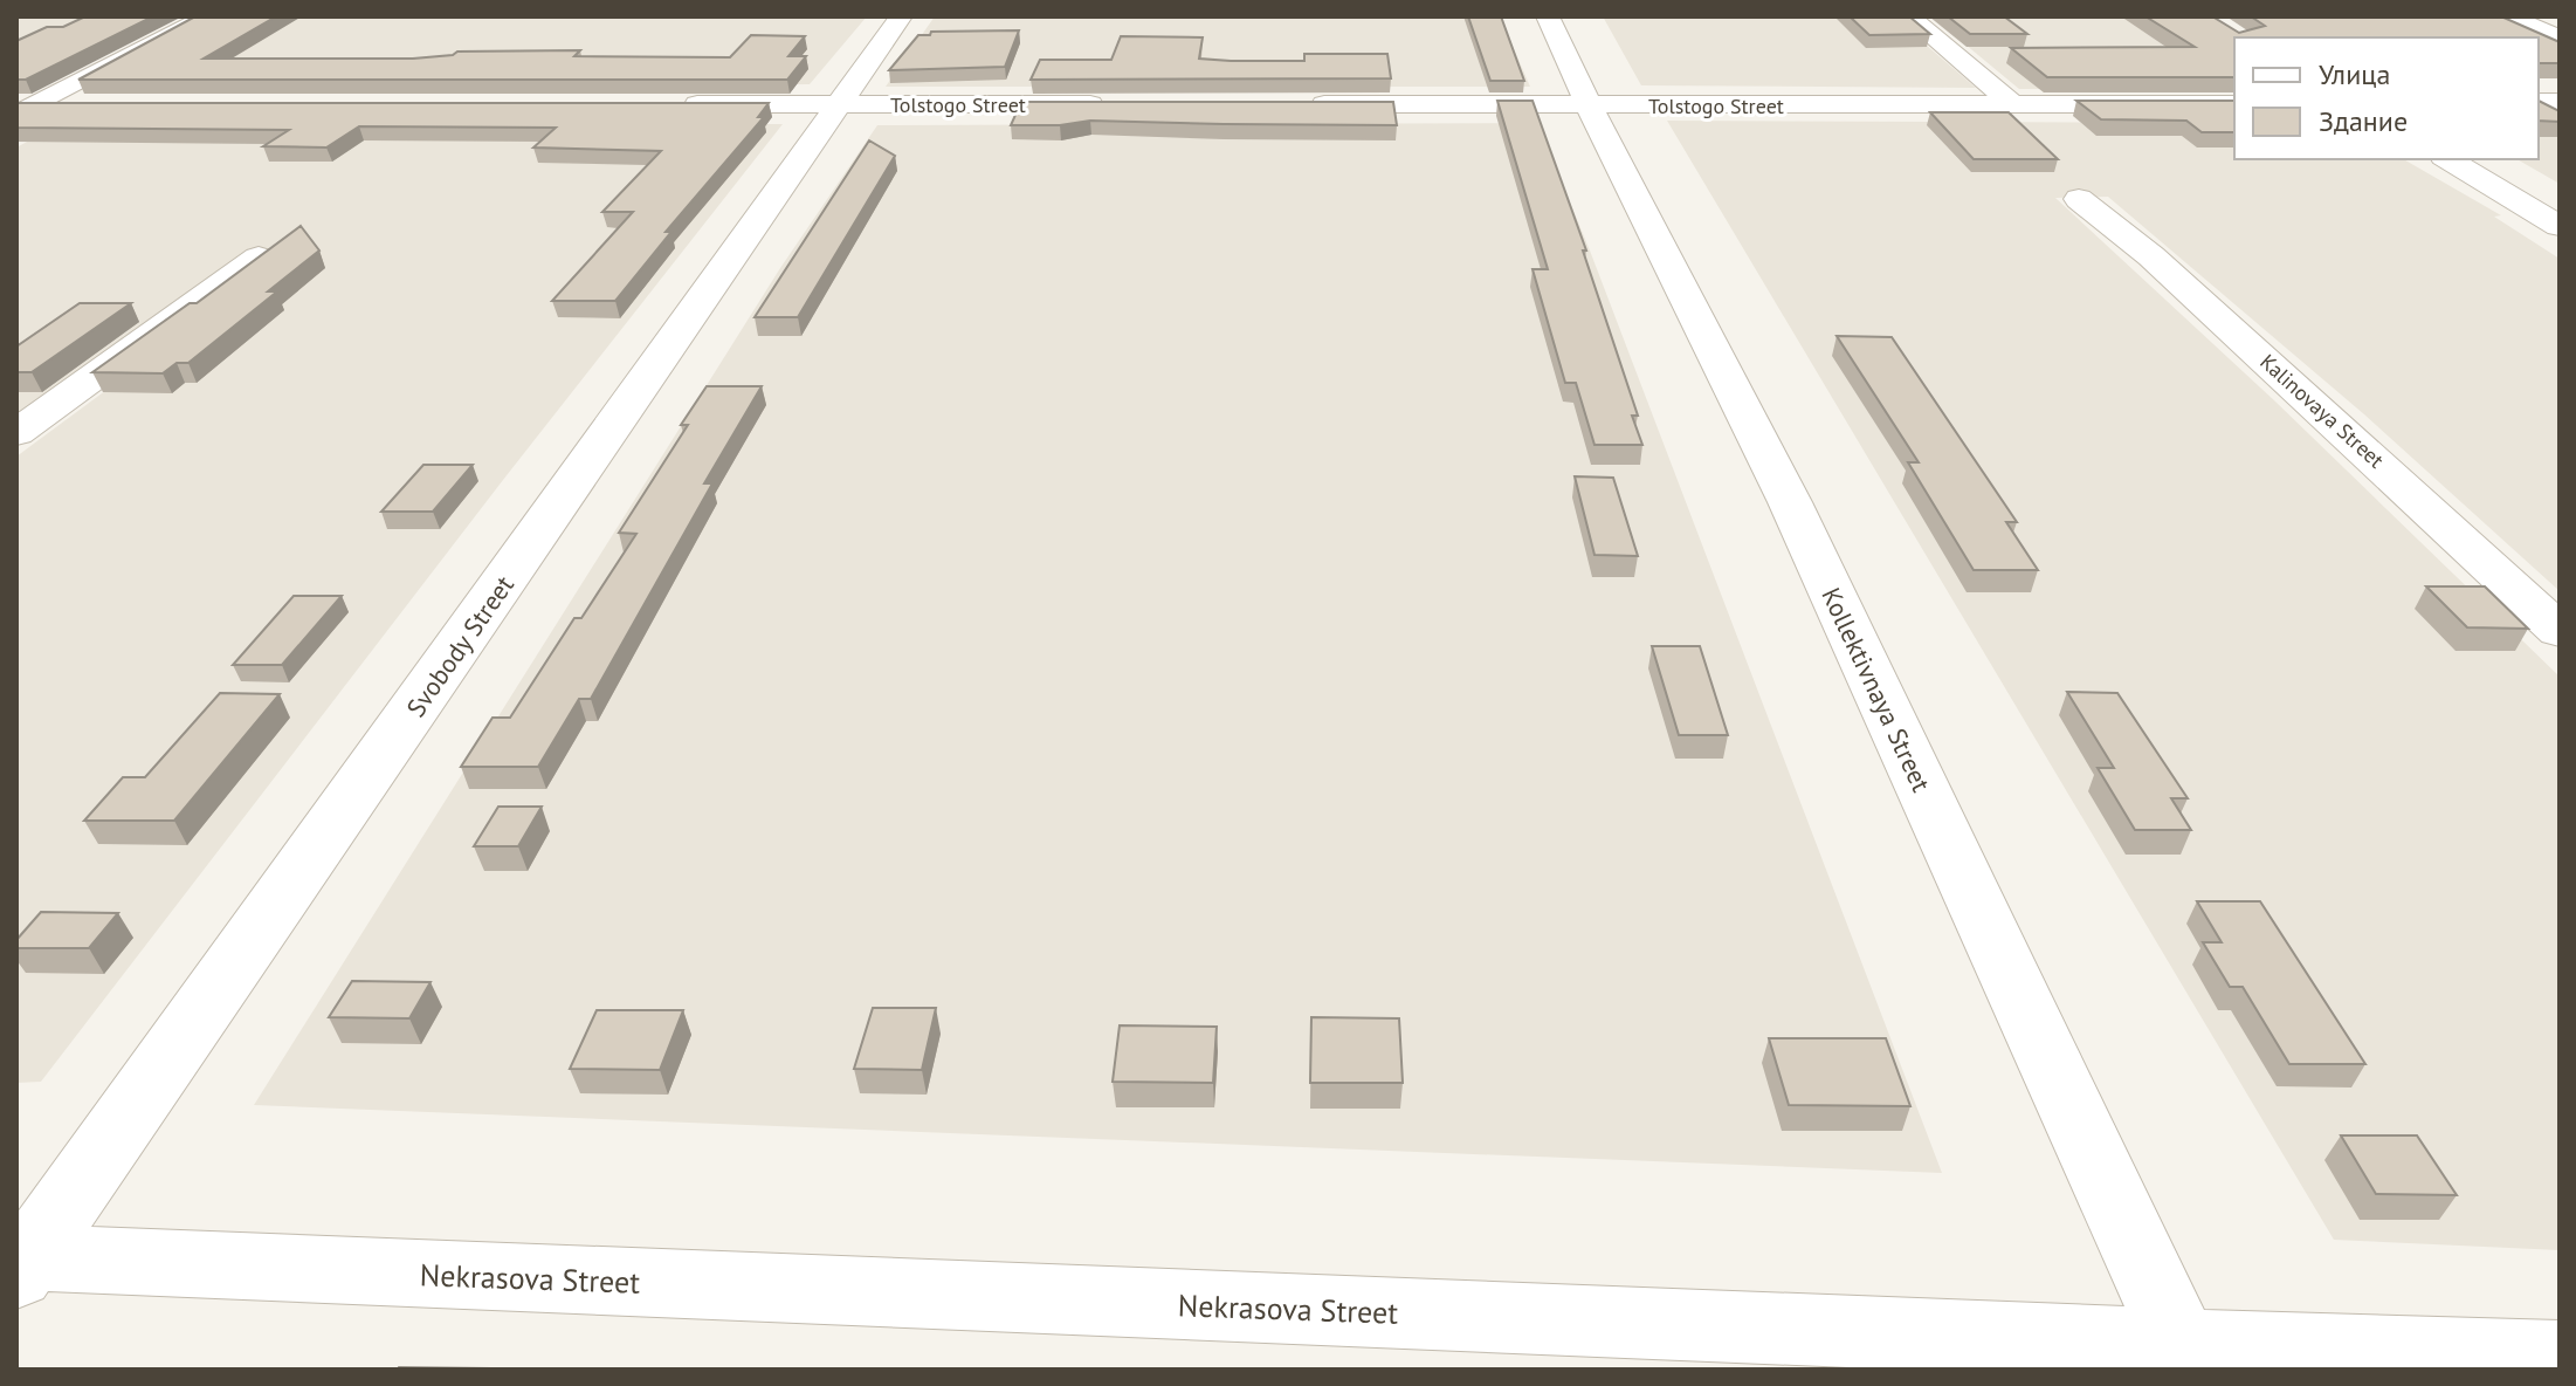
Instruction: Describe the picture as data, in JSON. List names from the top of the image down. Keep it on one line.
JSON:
{"streets":{"street":["Tolstogo Street","Kalinovaya Street","Svobody Street","Kollektivnaya Street","Nekrasova Street"]},"crossings":[["Tolstogo Street","Svobody Street"],["Tolstogo Street","Kollektivnaya Street"],["Svobody Street","Nekrasova Street"],["Kollektivnaya Street","Nekrasova Street"]],"legend":["Улица","Здание"]}
